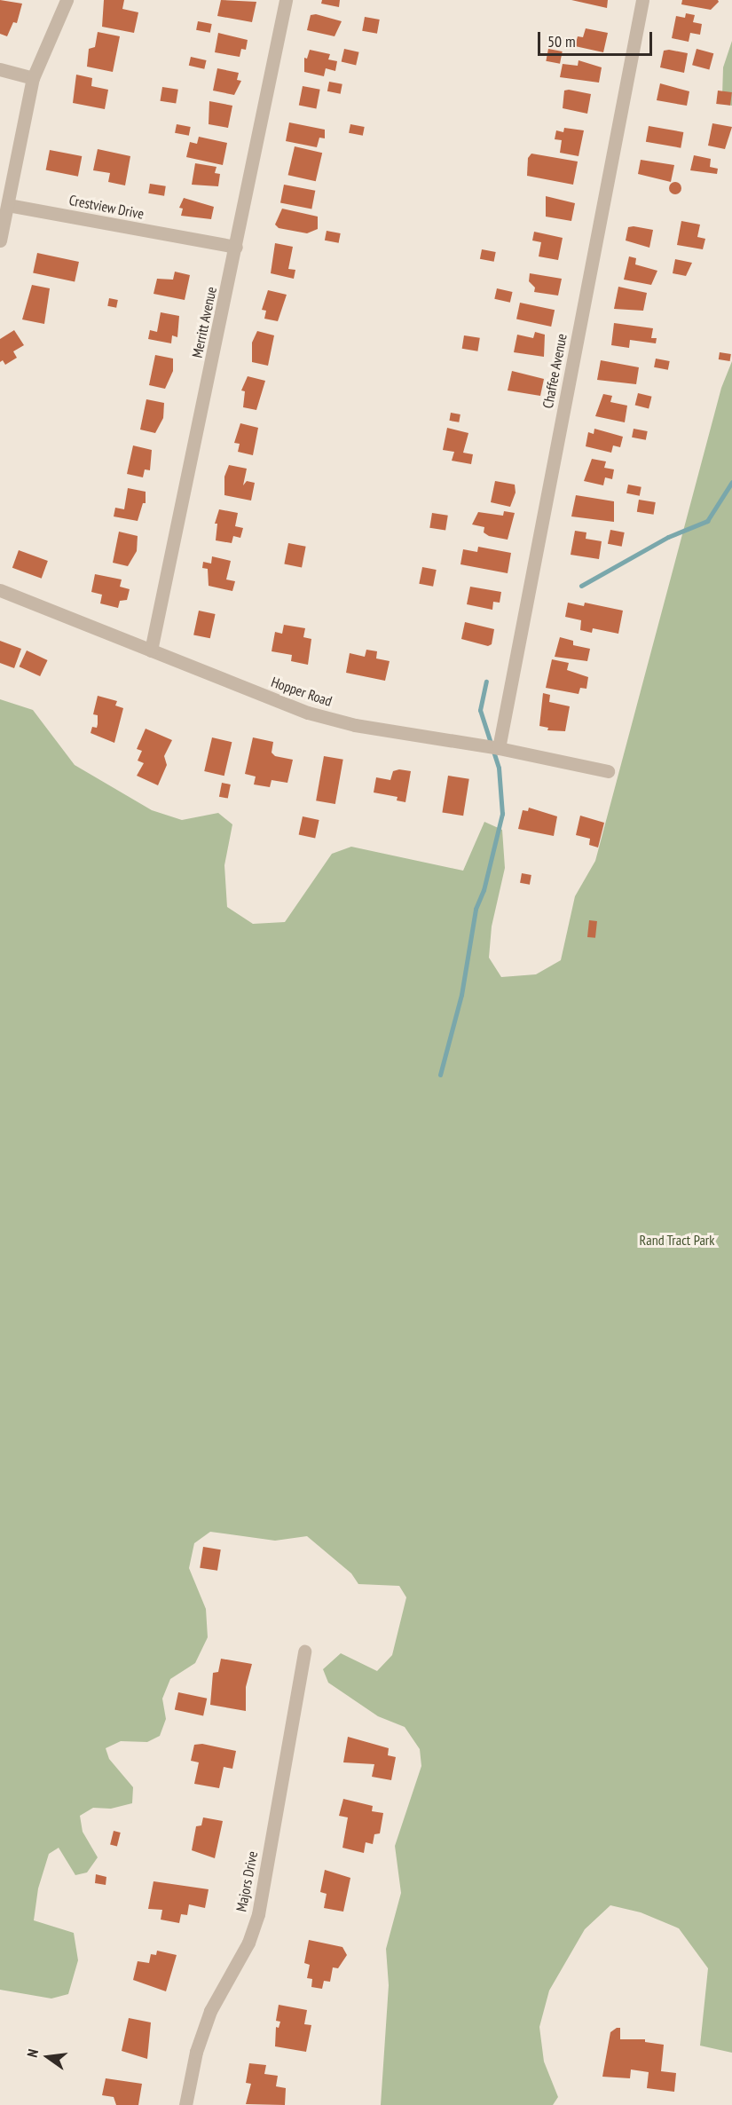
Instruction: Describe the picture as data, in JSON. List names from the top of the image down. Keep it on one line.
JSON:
{"streets":{"street":["Crestview Drive","Merritt Avenue","Chaffee Avenue","Hopper Road","Majors Drive"]},"crossings":[["Crestview Drive","Merritt Avenue"],["Merritt Avenue","Hopper Road"],["Chaffee Avenue","Hopper Road"]],"parks":["Rand Tract Park"],"scale_bar":"50 m","north":"left"}
